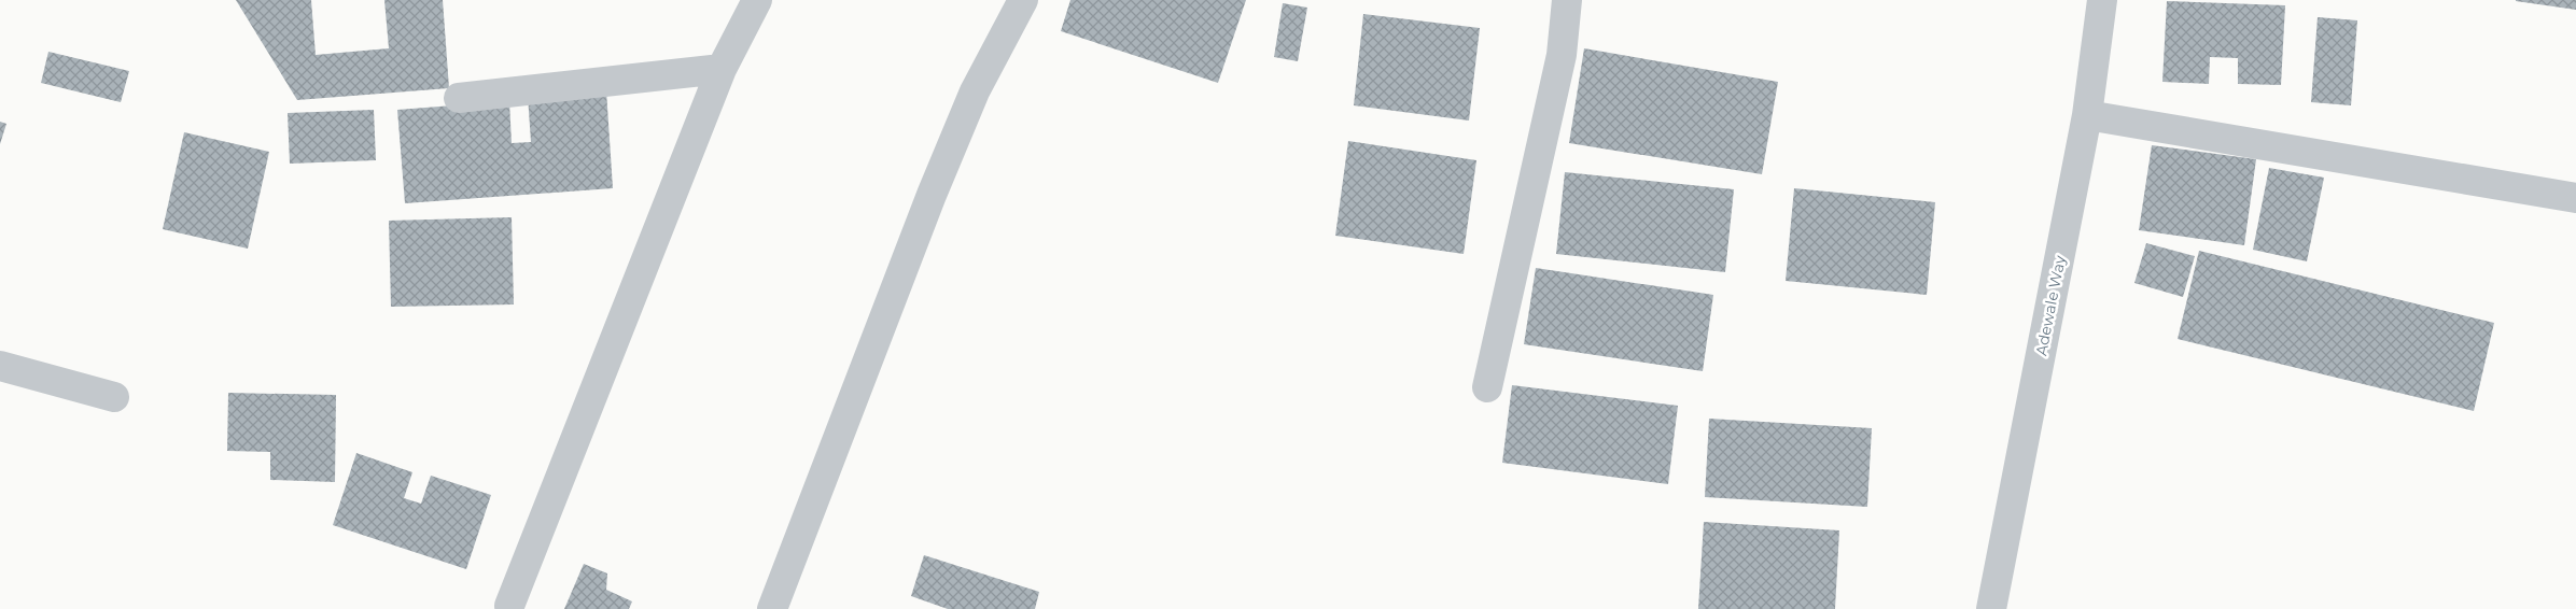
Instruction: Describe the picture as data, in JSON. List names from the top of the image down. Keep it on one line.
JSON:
{"streets":{"street":["Adewale Way"]}}
